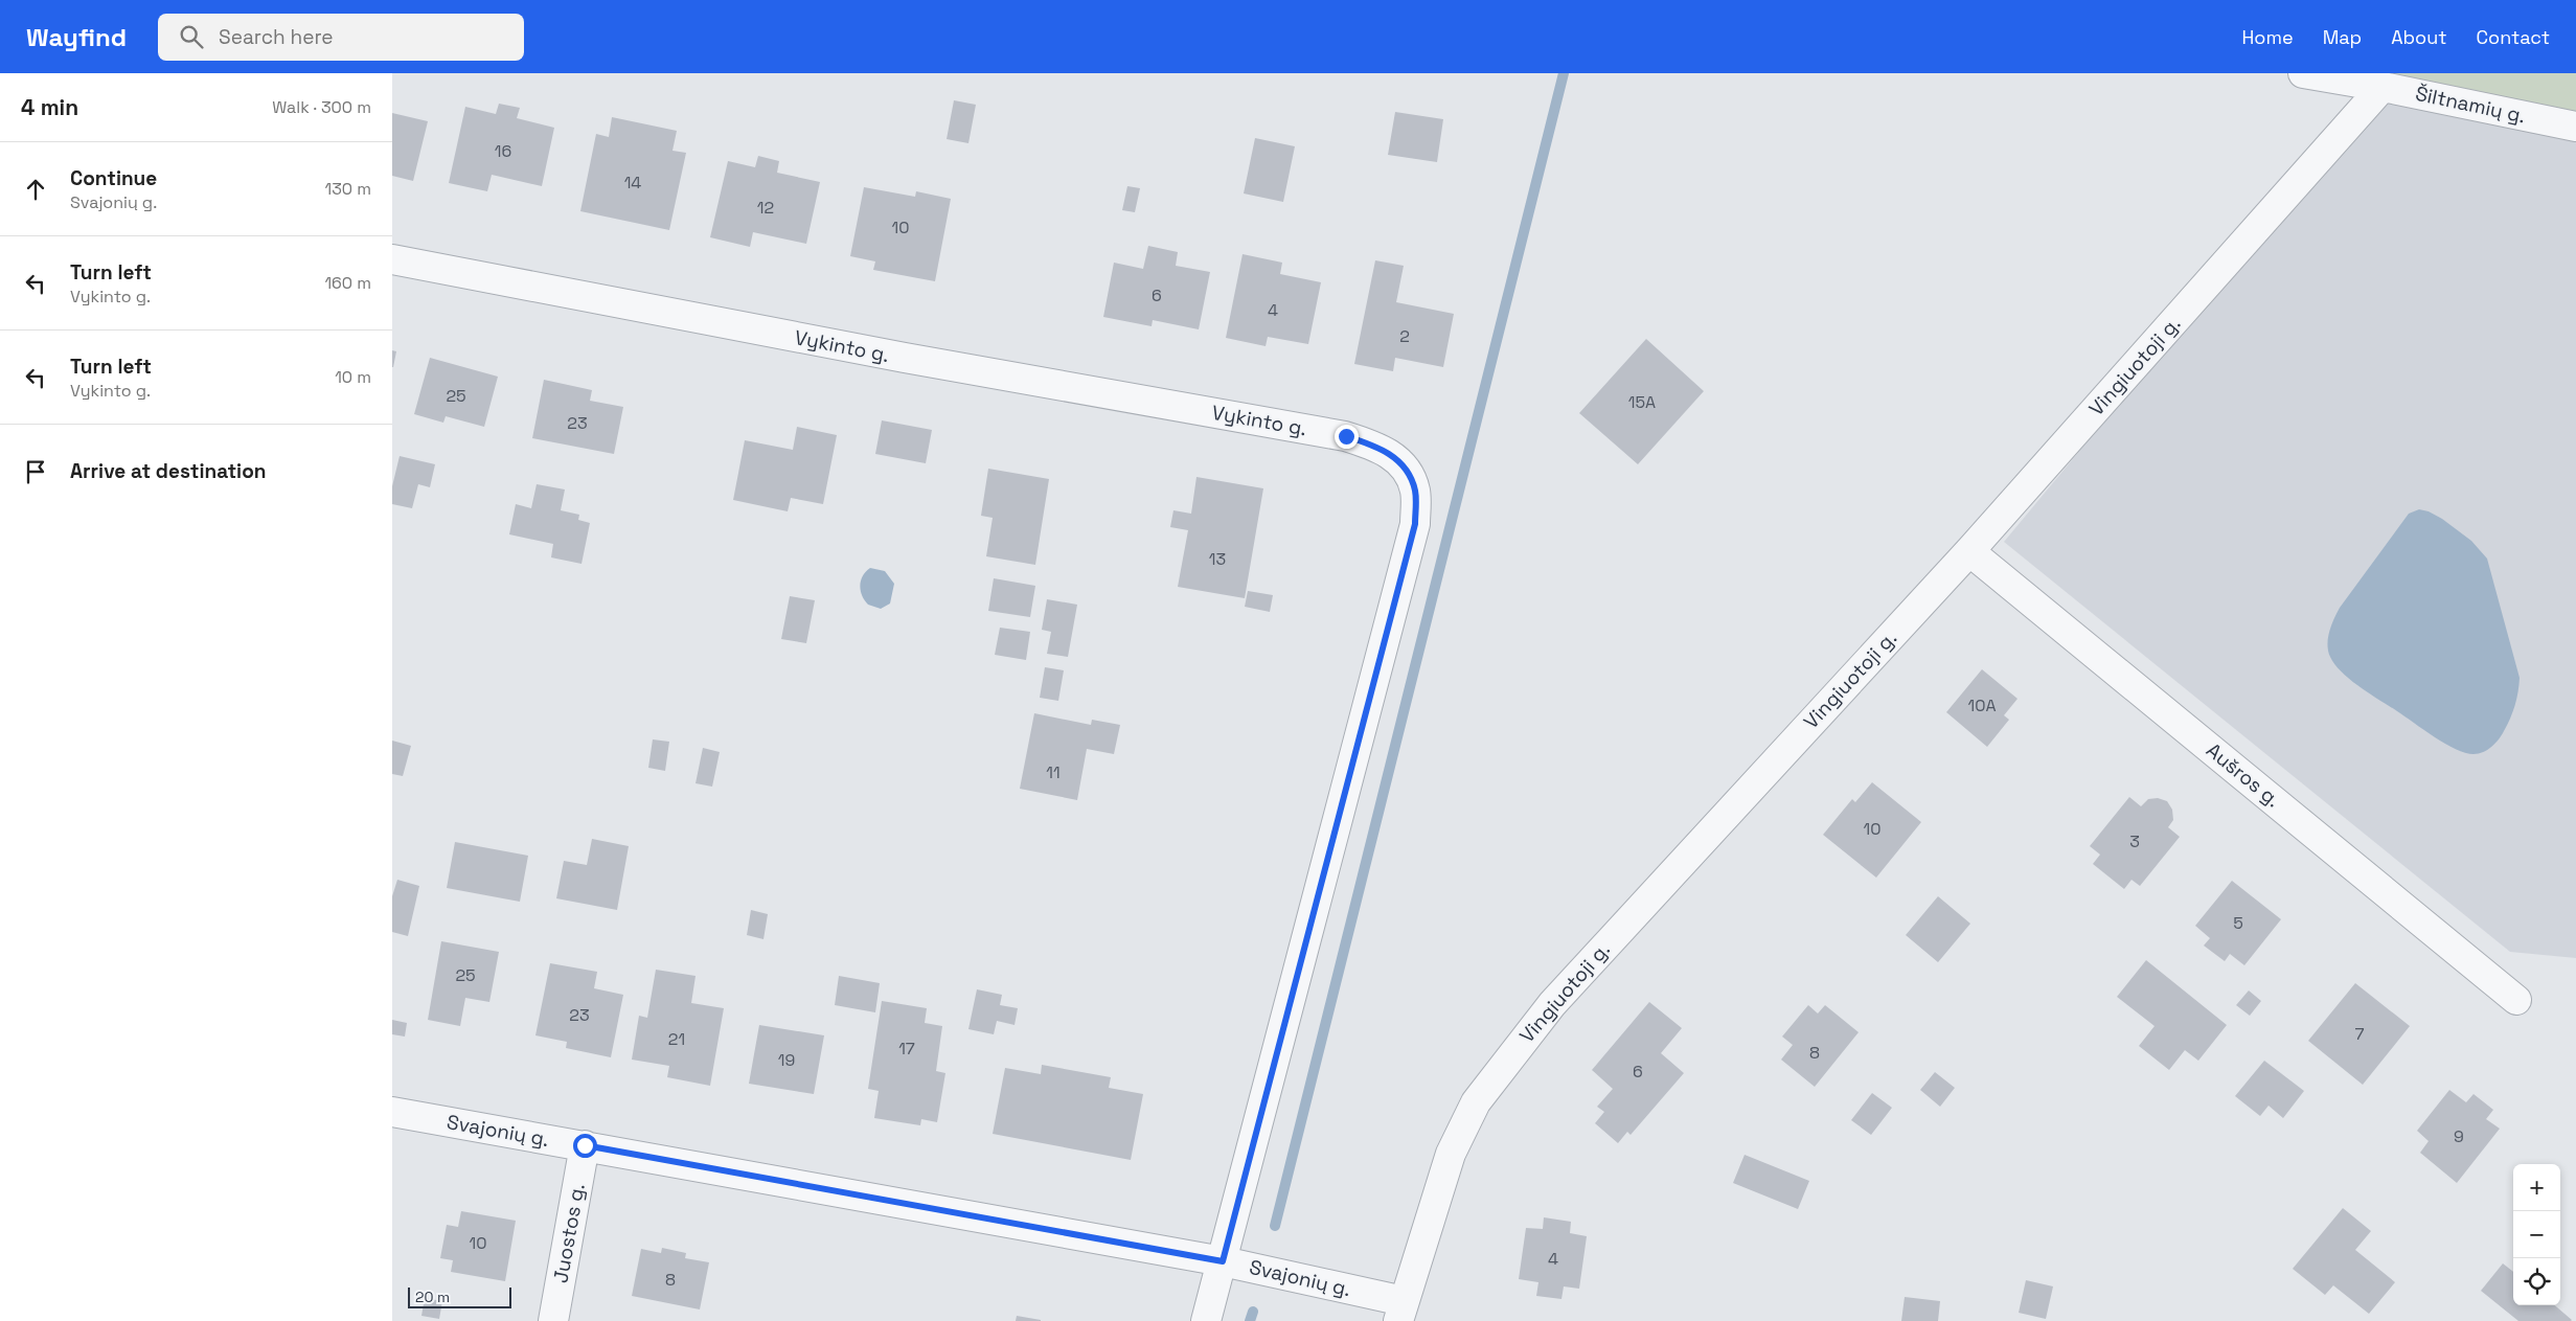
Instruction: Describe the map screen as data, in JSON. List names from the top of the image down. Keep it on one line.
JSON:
{"streets":{"street":["Šiltnamių g.","Vykinto g.","Vingiuotoji g.","Aušros g.","Svajonių g.","Juostos g."]},"crossings":[["Šiltnamių g.","Vingiuotoji g."],["Vykinto g.","Svajonių g."],["Vingiuotoji g.","Aušros g."],["Vingiuotoji g.","Svajonių g."],["Svajonių g.","Juostos g."]],"house_numbers":["16","14","12","10","6","4","2","25","15A","23","13","10A","11","10","3","5","25","23","7","21","17","8","19","6","9","10","4","8"],"scale_bar":"20 m","page":{"header":"Wayfind","search":"Search here","nav":["Home","Map","About","Contact"],"heading":["4 min","Walk · 300 m"],"list":[["Continue","Svajonių g.","130 m"],["Turn left","Vykinto g.","160 m"],["Turn left","Vykinto g.","10 m"],"Arrive at destination"],"map_buttons":["+","−"],"scale":"20 m"}}
